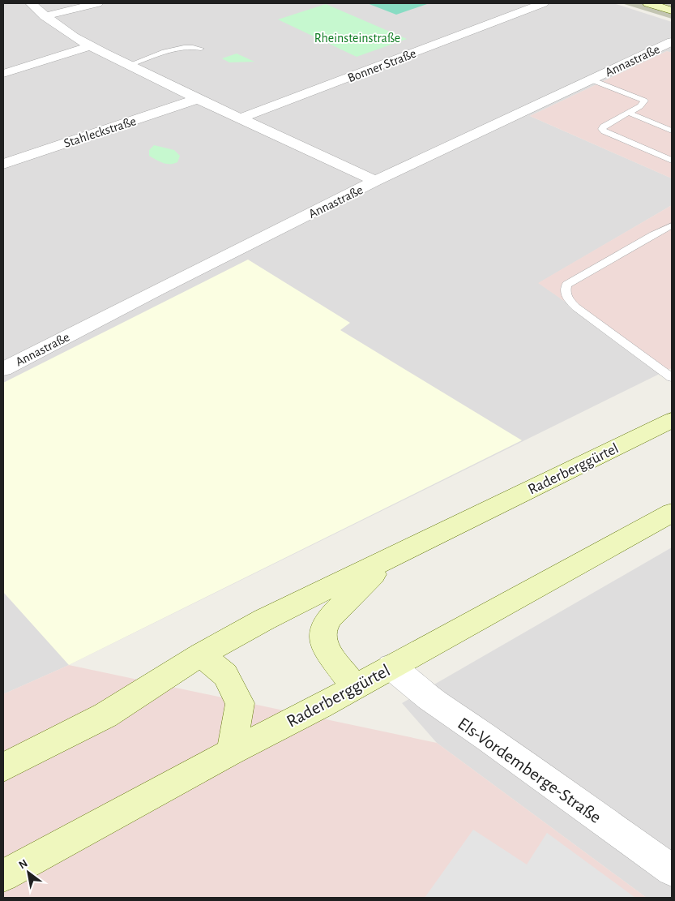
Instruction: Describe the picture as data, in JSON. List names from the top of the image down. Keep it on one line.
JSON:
{"streets":{"main road":["Raderberggürtel"],"street":["Annastraße","Bonner Straße","Stahleckstraße","Els-Vordemberge-Straße"]},"crossings":[["Raderberggürtel","Els-Vordemberge-Straße"]],"parks":["Rheinsteinstraße"],"north":"top left"}
